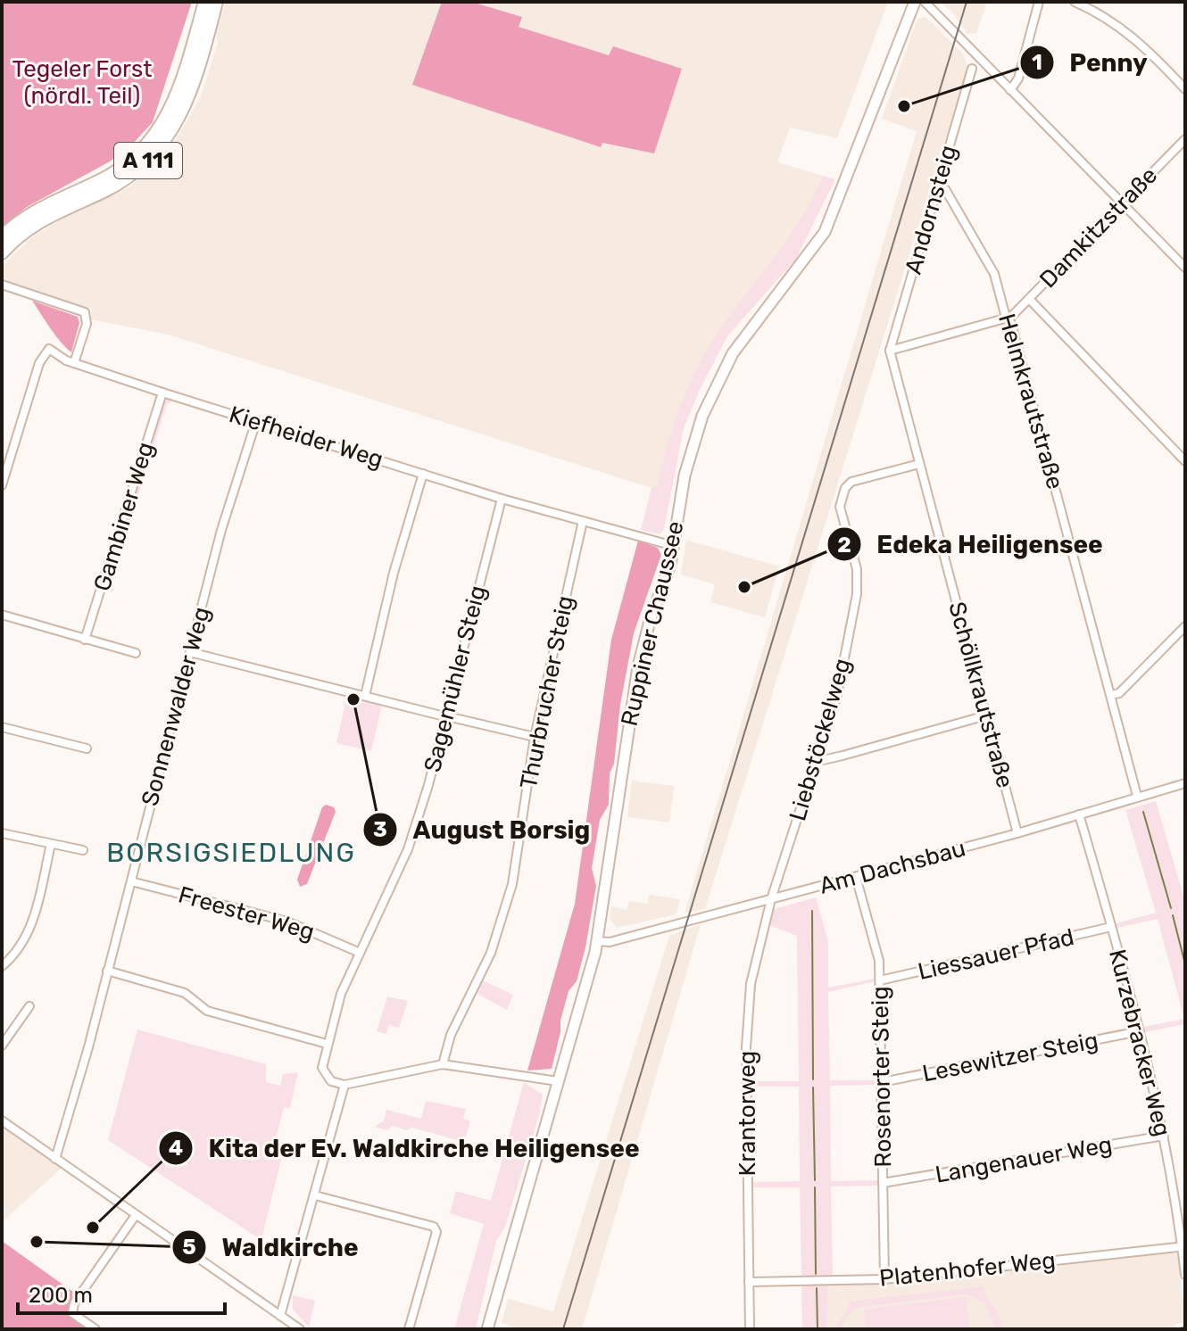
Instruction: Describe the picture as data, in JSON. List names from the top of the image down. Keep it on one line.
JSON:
{"streets":{"highway":["A 111"],"main road":["Ruppiner Chaussee"],"street":["Andornsteig","Damkitzstraße","Helmkrautstraße","Kiefheider Weg","Gambiner Weg","Sagemühler Steig","Thurbrucher Steig","Schöllkrautstraße","Sonnenwalder Weg","Liebstöckelweg","Am Dachsbau","Freester Weg","Liessauer Pfad","Kurzebracker Weg","Lesewitzer Steig","Rosenorter Steig","Krantorweg","Langenauer Weg","Platenhofer Weg"]},"crossings":[["Andornsteig","Damkitzstraße"],["Andornsteig","Helmkrautstraße"],["Andornsteig","Schöllkrautstraße"],["Damkitzstraße","Helmkrautstraße"],["Damkitzstraße","Schöllkrautstraße"],["Helmkrautstraße","Am Dachsbau"],["Kiefheider Weg","Gambiner Weg"],["Kiefheider Weg","Ruppiner Chaussee"],["Kiefheider Weg","Sagemühler Steig"],["Kiefheider Weg","Thurbrucher Steig"],["Kiefheider Weg","Sonnenwalder Weg"],["Ruppiner Chaussee","Am Dachsbau"],["Sagemühler Steig","Freester Weg"],["Schöllkrautstraße","Liebstöckelweg"],["Schöllkrautstraße","Am Dachsbau"],["Sonnenwalder Weg","Freester Weg"],["Liebstöckelweg","Am Dachsbau"],["Liebstöckelweg","Krantorweg"],["Am Dachsbau","Kurzebracker Weg"],["Am Dachsbau","Rosenorter Steig"],["Am Dachsbau","Krantorweg"],["Liessauer Pfad","Kurzebracker Weg"],["Liessauer Pfad","Rosenorter Steig"],["Kurzebracker Weg","Lesewitzer Steig"],["Kurzebracker Weg","Langenauer Weg"],["Kurzebracker Weg","Platenhofer Weg"],["Lesewitzer Steig","Rosenorter Steig"],["Rosenorter Steig","Langenauer Weg"],["Rosenorter Steig","Platenhofer Weg"],["Krantorweg","Platenhofer Weg"]],"districts":["BORSIGSIEDLUNG"],"parks":["Tegeler Forst (nördl. Teil)"],"places":["Penny","Edeka Heiligensee","August Borsig","Kita der Ev. Waldkirche Heiligensee","Waldkirche"],"scale_bar":"200 m"}
